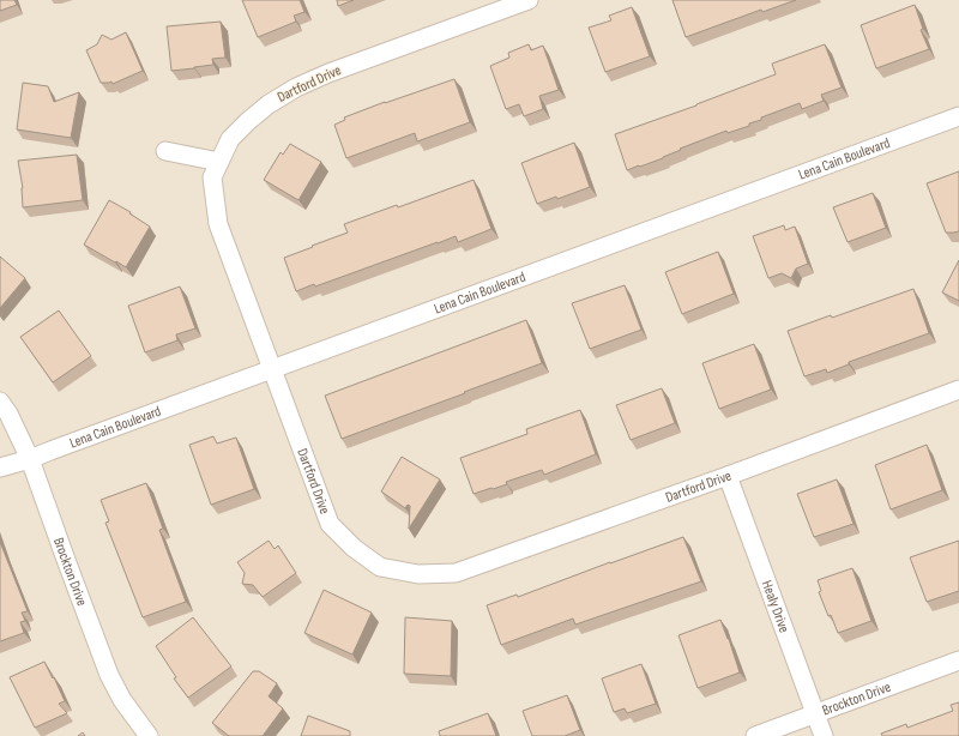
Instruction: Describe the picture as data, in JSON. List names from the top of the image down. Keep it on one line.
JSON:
{"streets":{"street":["Dartford Drive","Lena Cain Boulevard","Brockton Drive","Healy Drive"]},"crossings":[["Dartford Drive","Lena Cain Boulevard"],["Dartford Drive","Healy Drive"],["Lena Cain Boulevard","Brockton Drive"],["Brockton Drive","Healy Drive"]]}
